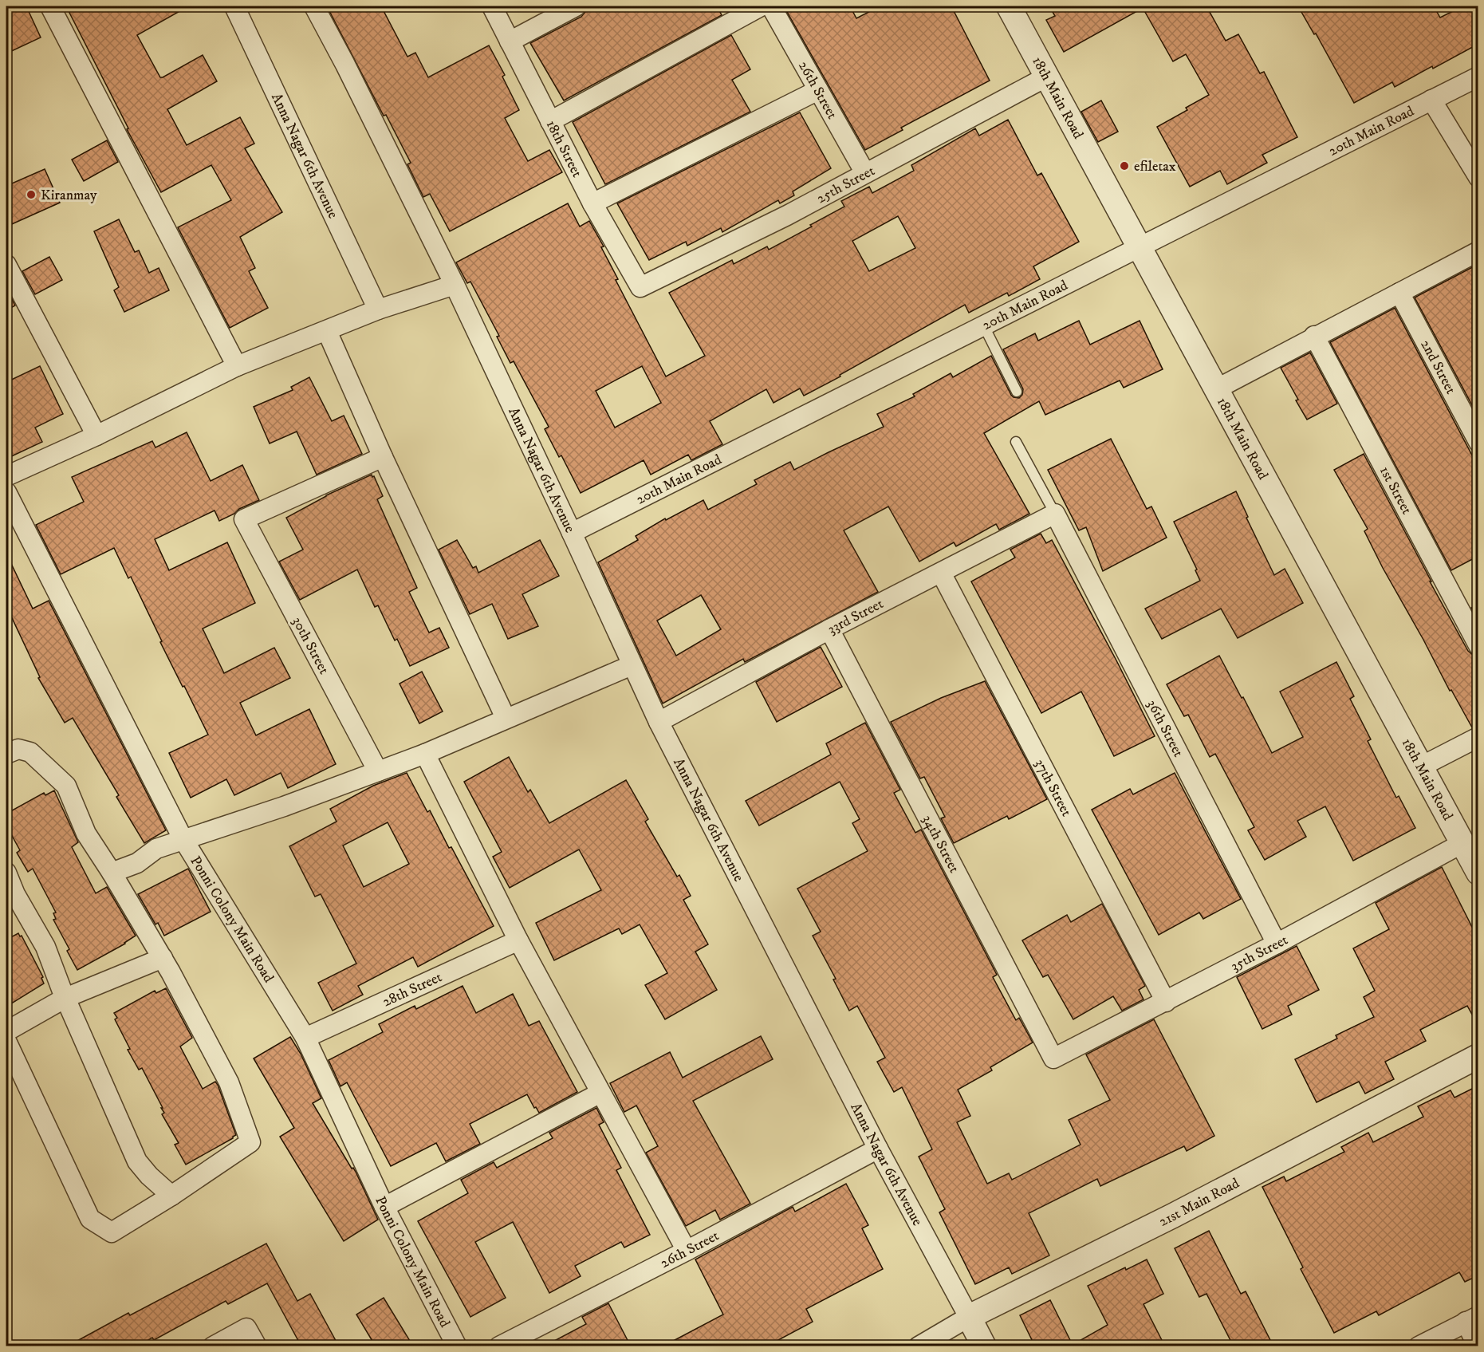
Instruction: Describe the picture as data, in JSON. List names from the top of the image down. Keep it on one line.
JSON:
{"streets":{"street":["26th Street","18th Main Road","20th Main Road","18th Street","Anna Nagar 6th Avenue","25th Street","2nd Street","1st Street","33rd Street","30th Street","36th Street","37th Street","34th Street","Ponni Colony Main Road","35th Street","28th Street","21st Main Road"]},"crossings":[["26th Street","Anna Nagar 6th Avenue"],["26th Street","25th Street"],["18th Main Road","20th Main Road"],["18th Main Road","25th Street"],["18th Main Road","35th Street"],["20th Main Road","Anna Nagar 6th Avenue"],["18th Street","25th Street"],["Anna Nagar 6th Avenue","33rd Street"],["Anna Nagar 6th Avenue","21st Main Road"],["33rd Street","36th Street"],["33rd Street","37th Street"],["33rd Street","34th Street"],["36th Street","35th Street"],["37th Street","35th Street"],["34th Street","35th Street"],["Ponni Colony Main Road","28th Street"]],"places":["efiletax","Kiranmay"]}
